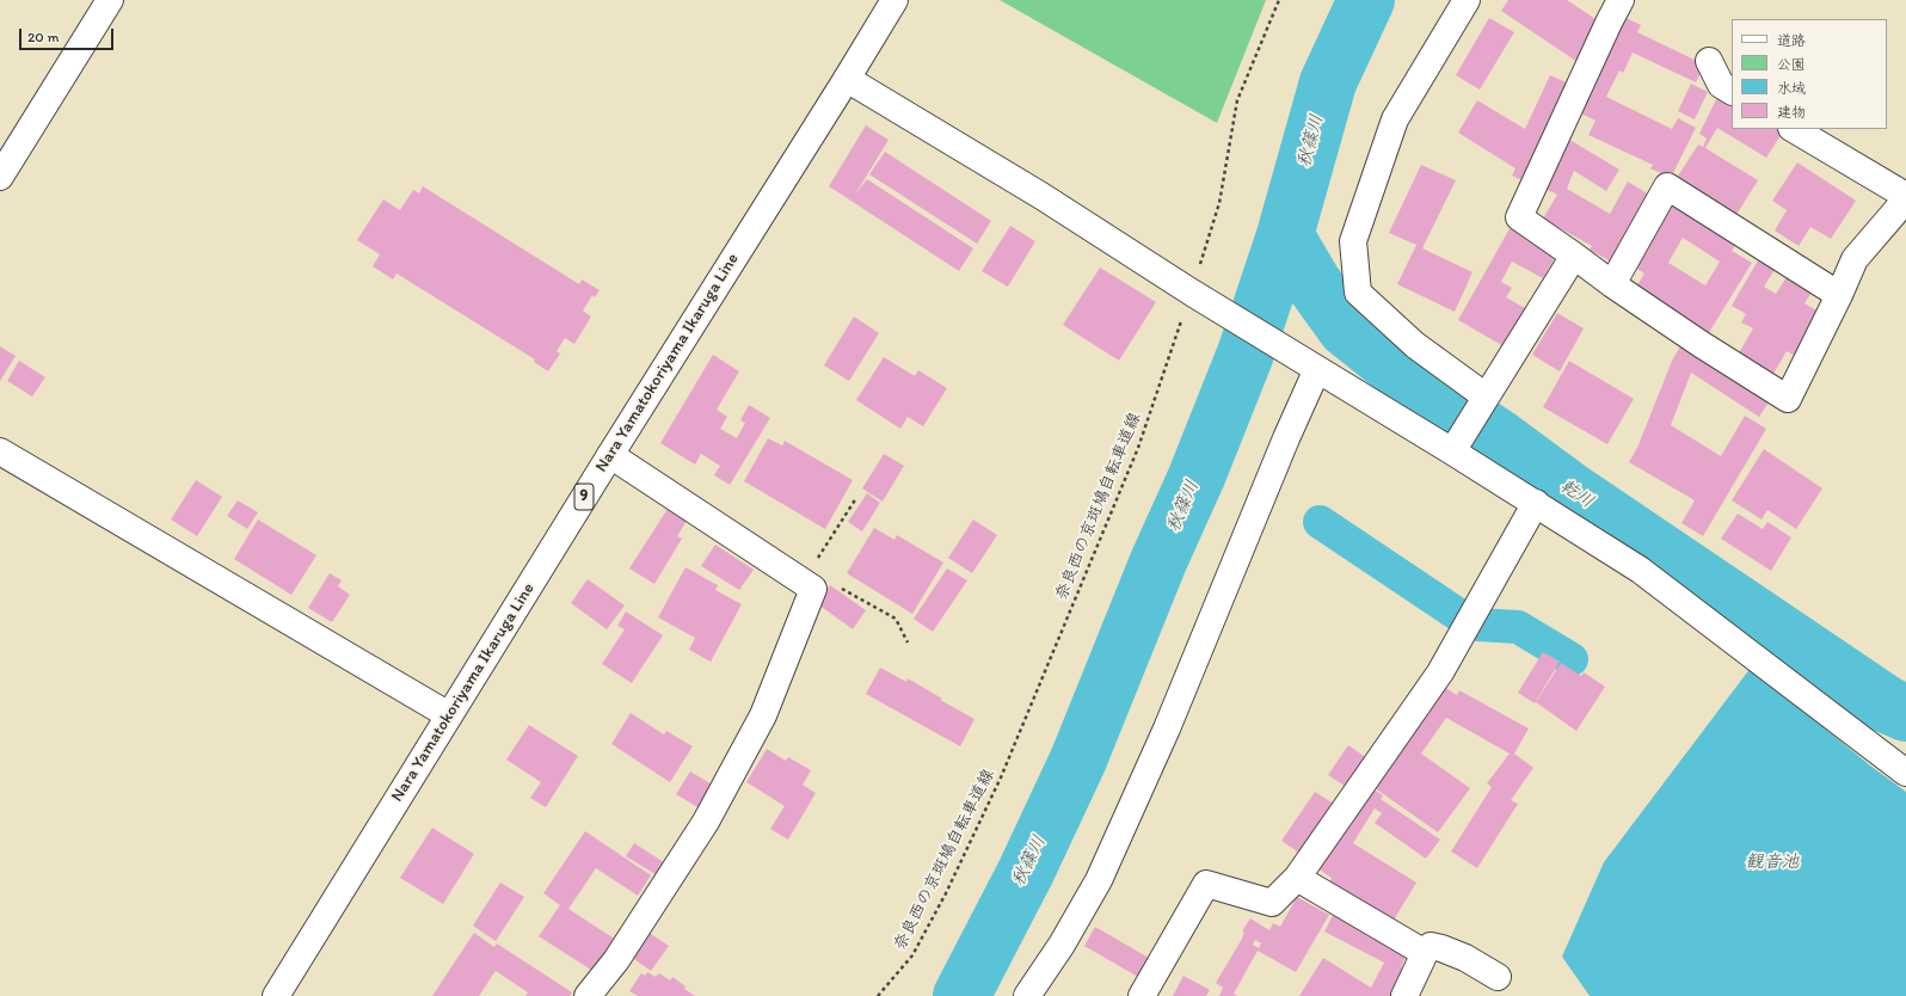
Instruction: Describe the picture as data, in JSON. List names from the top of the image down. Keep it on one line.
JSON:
{"streets":{"street":["Nara Yamatokoriyama Ikaruga Line","9"],"path":["奈良西の京斑鳩自転車道線"]},"water":["秋篠川","乾川","観音池"],"legend":["道路","公園","水域","建物"],"scale_bar":"20 m"}
